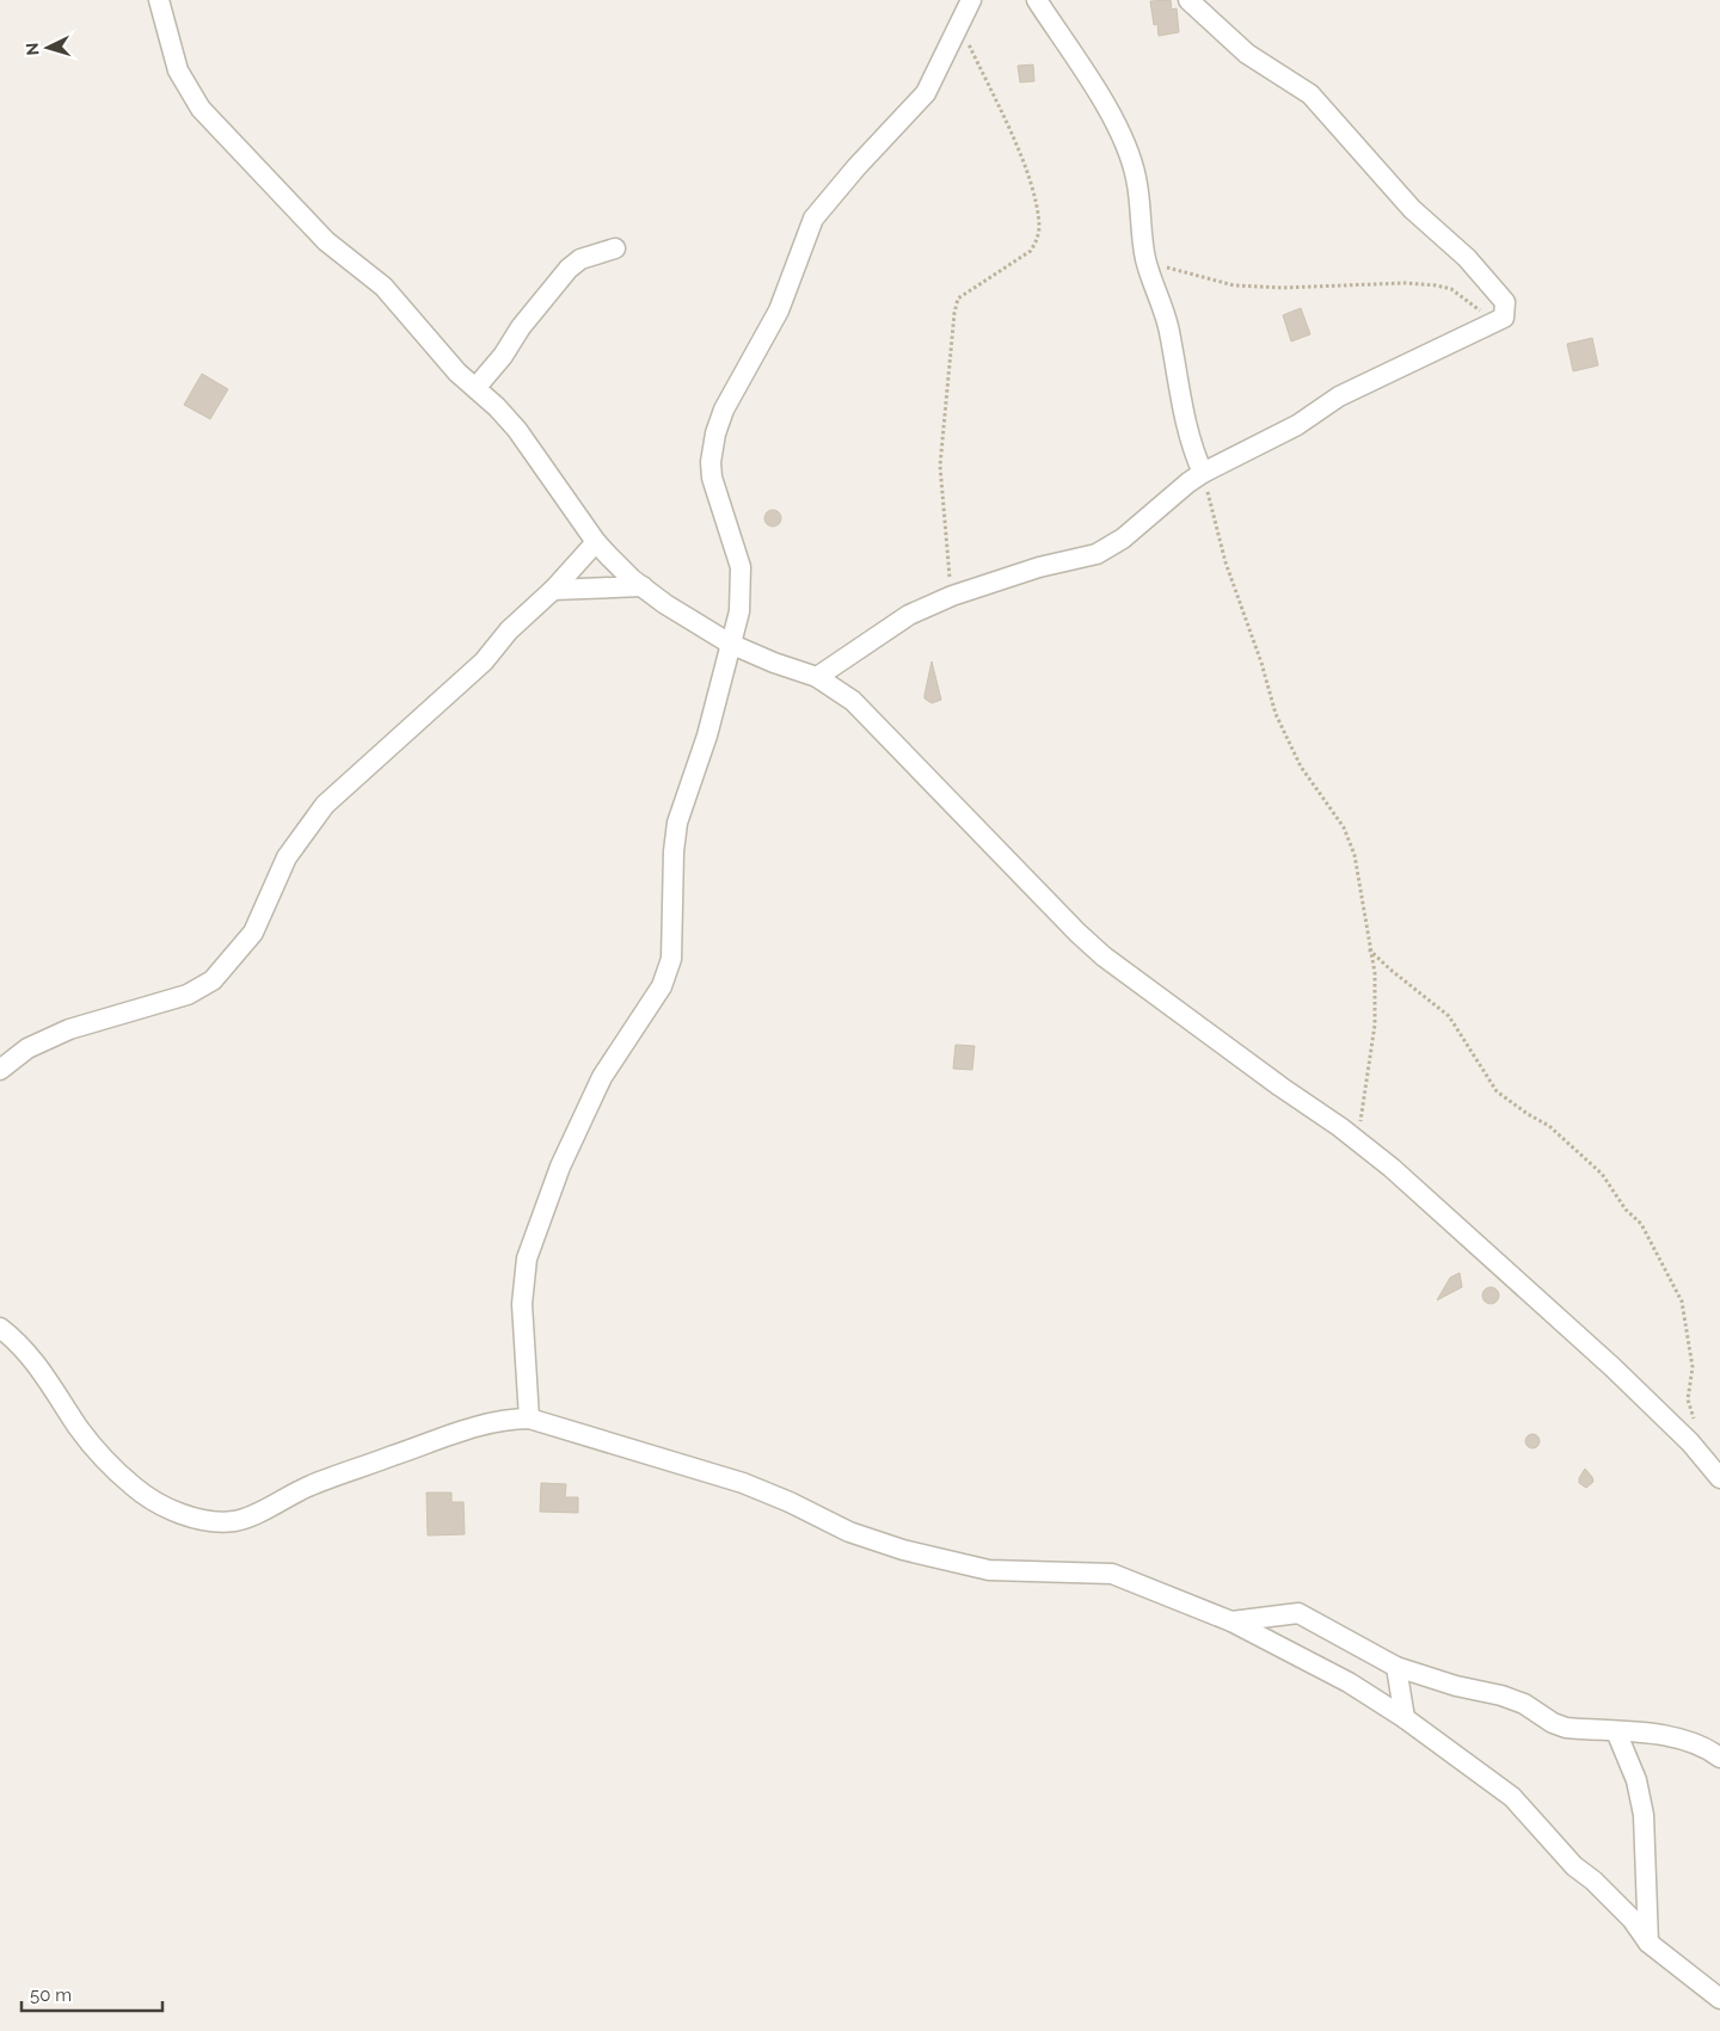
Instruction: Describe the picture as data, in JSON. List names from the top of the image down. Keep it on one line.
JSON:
{"scale_bar":"50 m","north":"left"}
